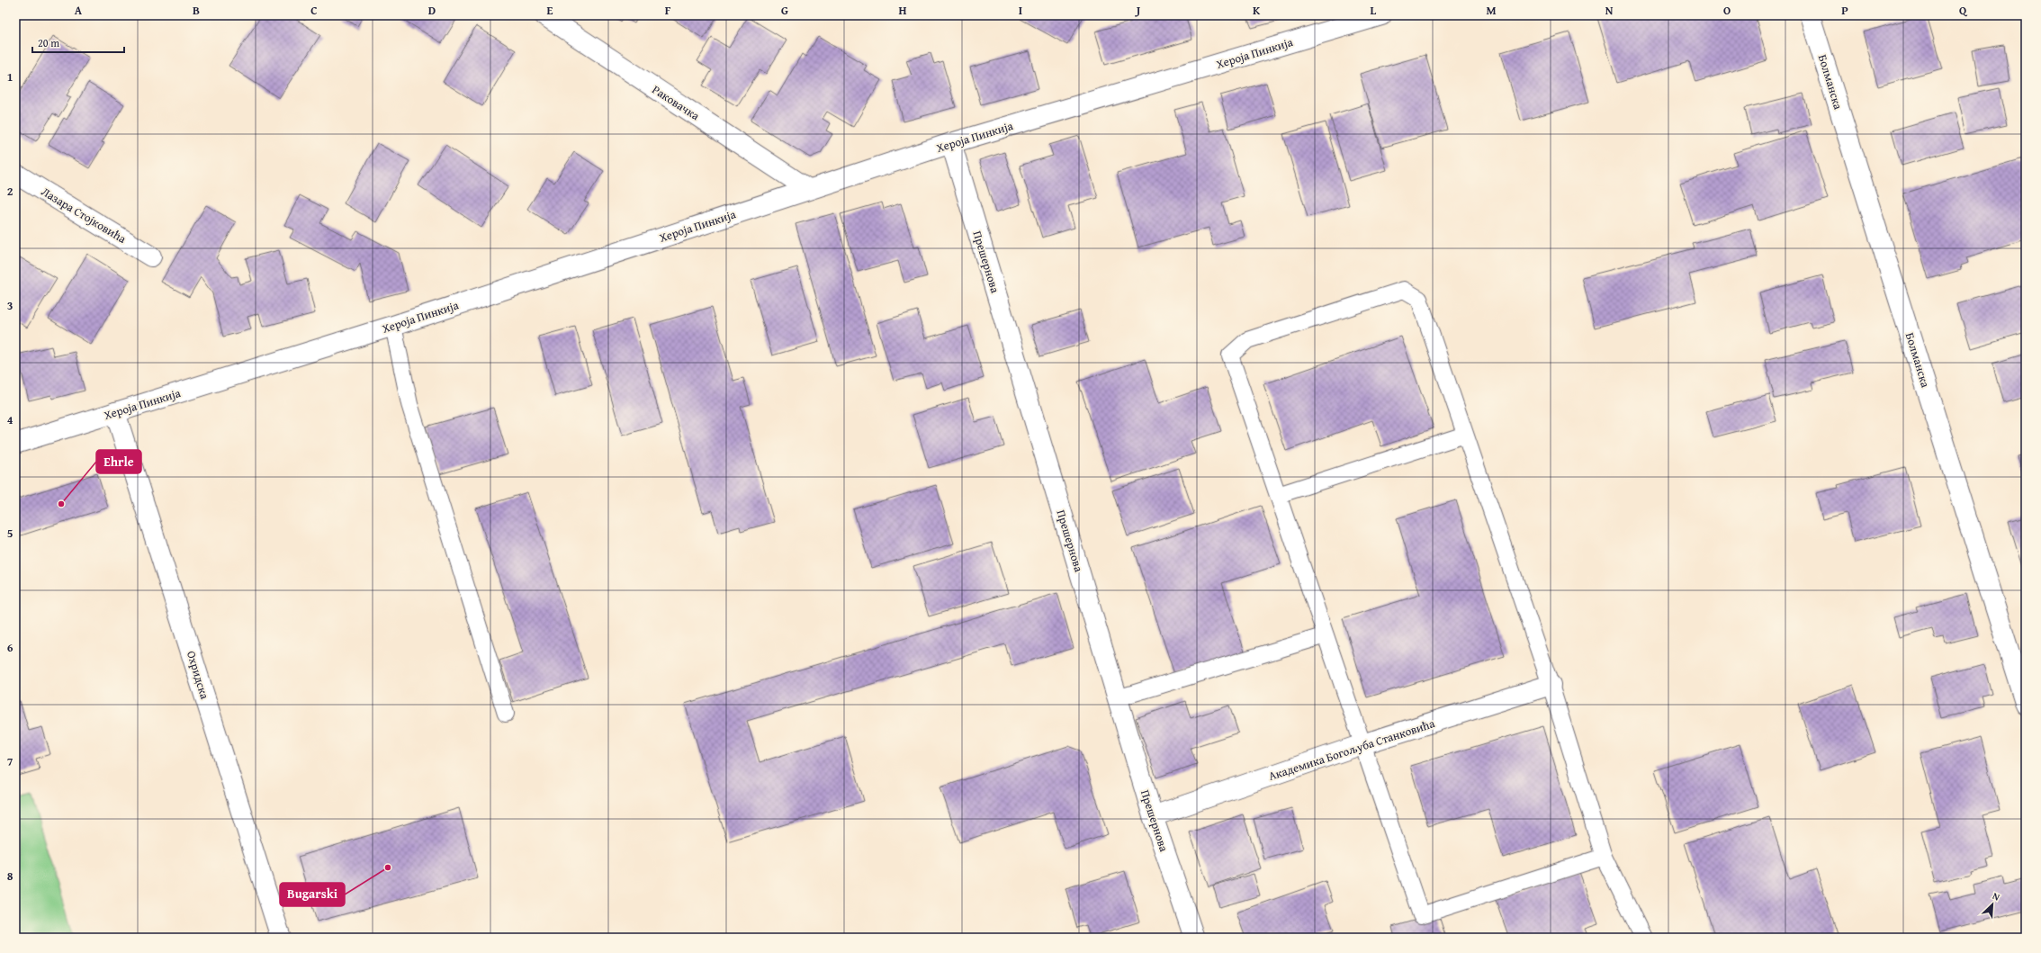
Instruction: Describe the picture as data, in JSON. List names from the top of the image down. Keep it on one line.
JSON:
{"streets":{"street":["Хероја Пинкија","Болманска","Раковачка","Лазара Стојковића","Прешернова","Охридска","Академика Богољуба Станковића"]},"crossings":[["Хероја Пинкија","Раковачка"],["Хероја Пинкија","Прешернова"],["Хероја Пинкија","Охридска"],["Прешернова","Академика Богољуба Станковића"]],"places":["Ehrle","Bugarski"],"scale_bar":"20 m","north":"top right","grid":{"columns":["A","B","C","D","E","F","G","H","I","J","K","L","M","N","O","P","Q"],"rows":["1","2","3","4","5","6","7","8"]}}
